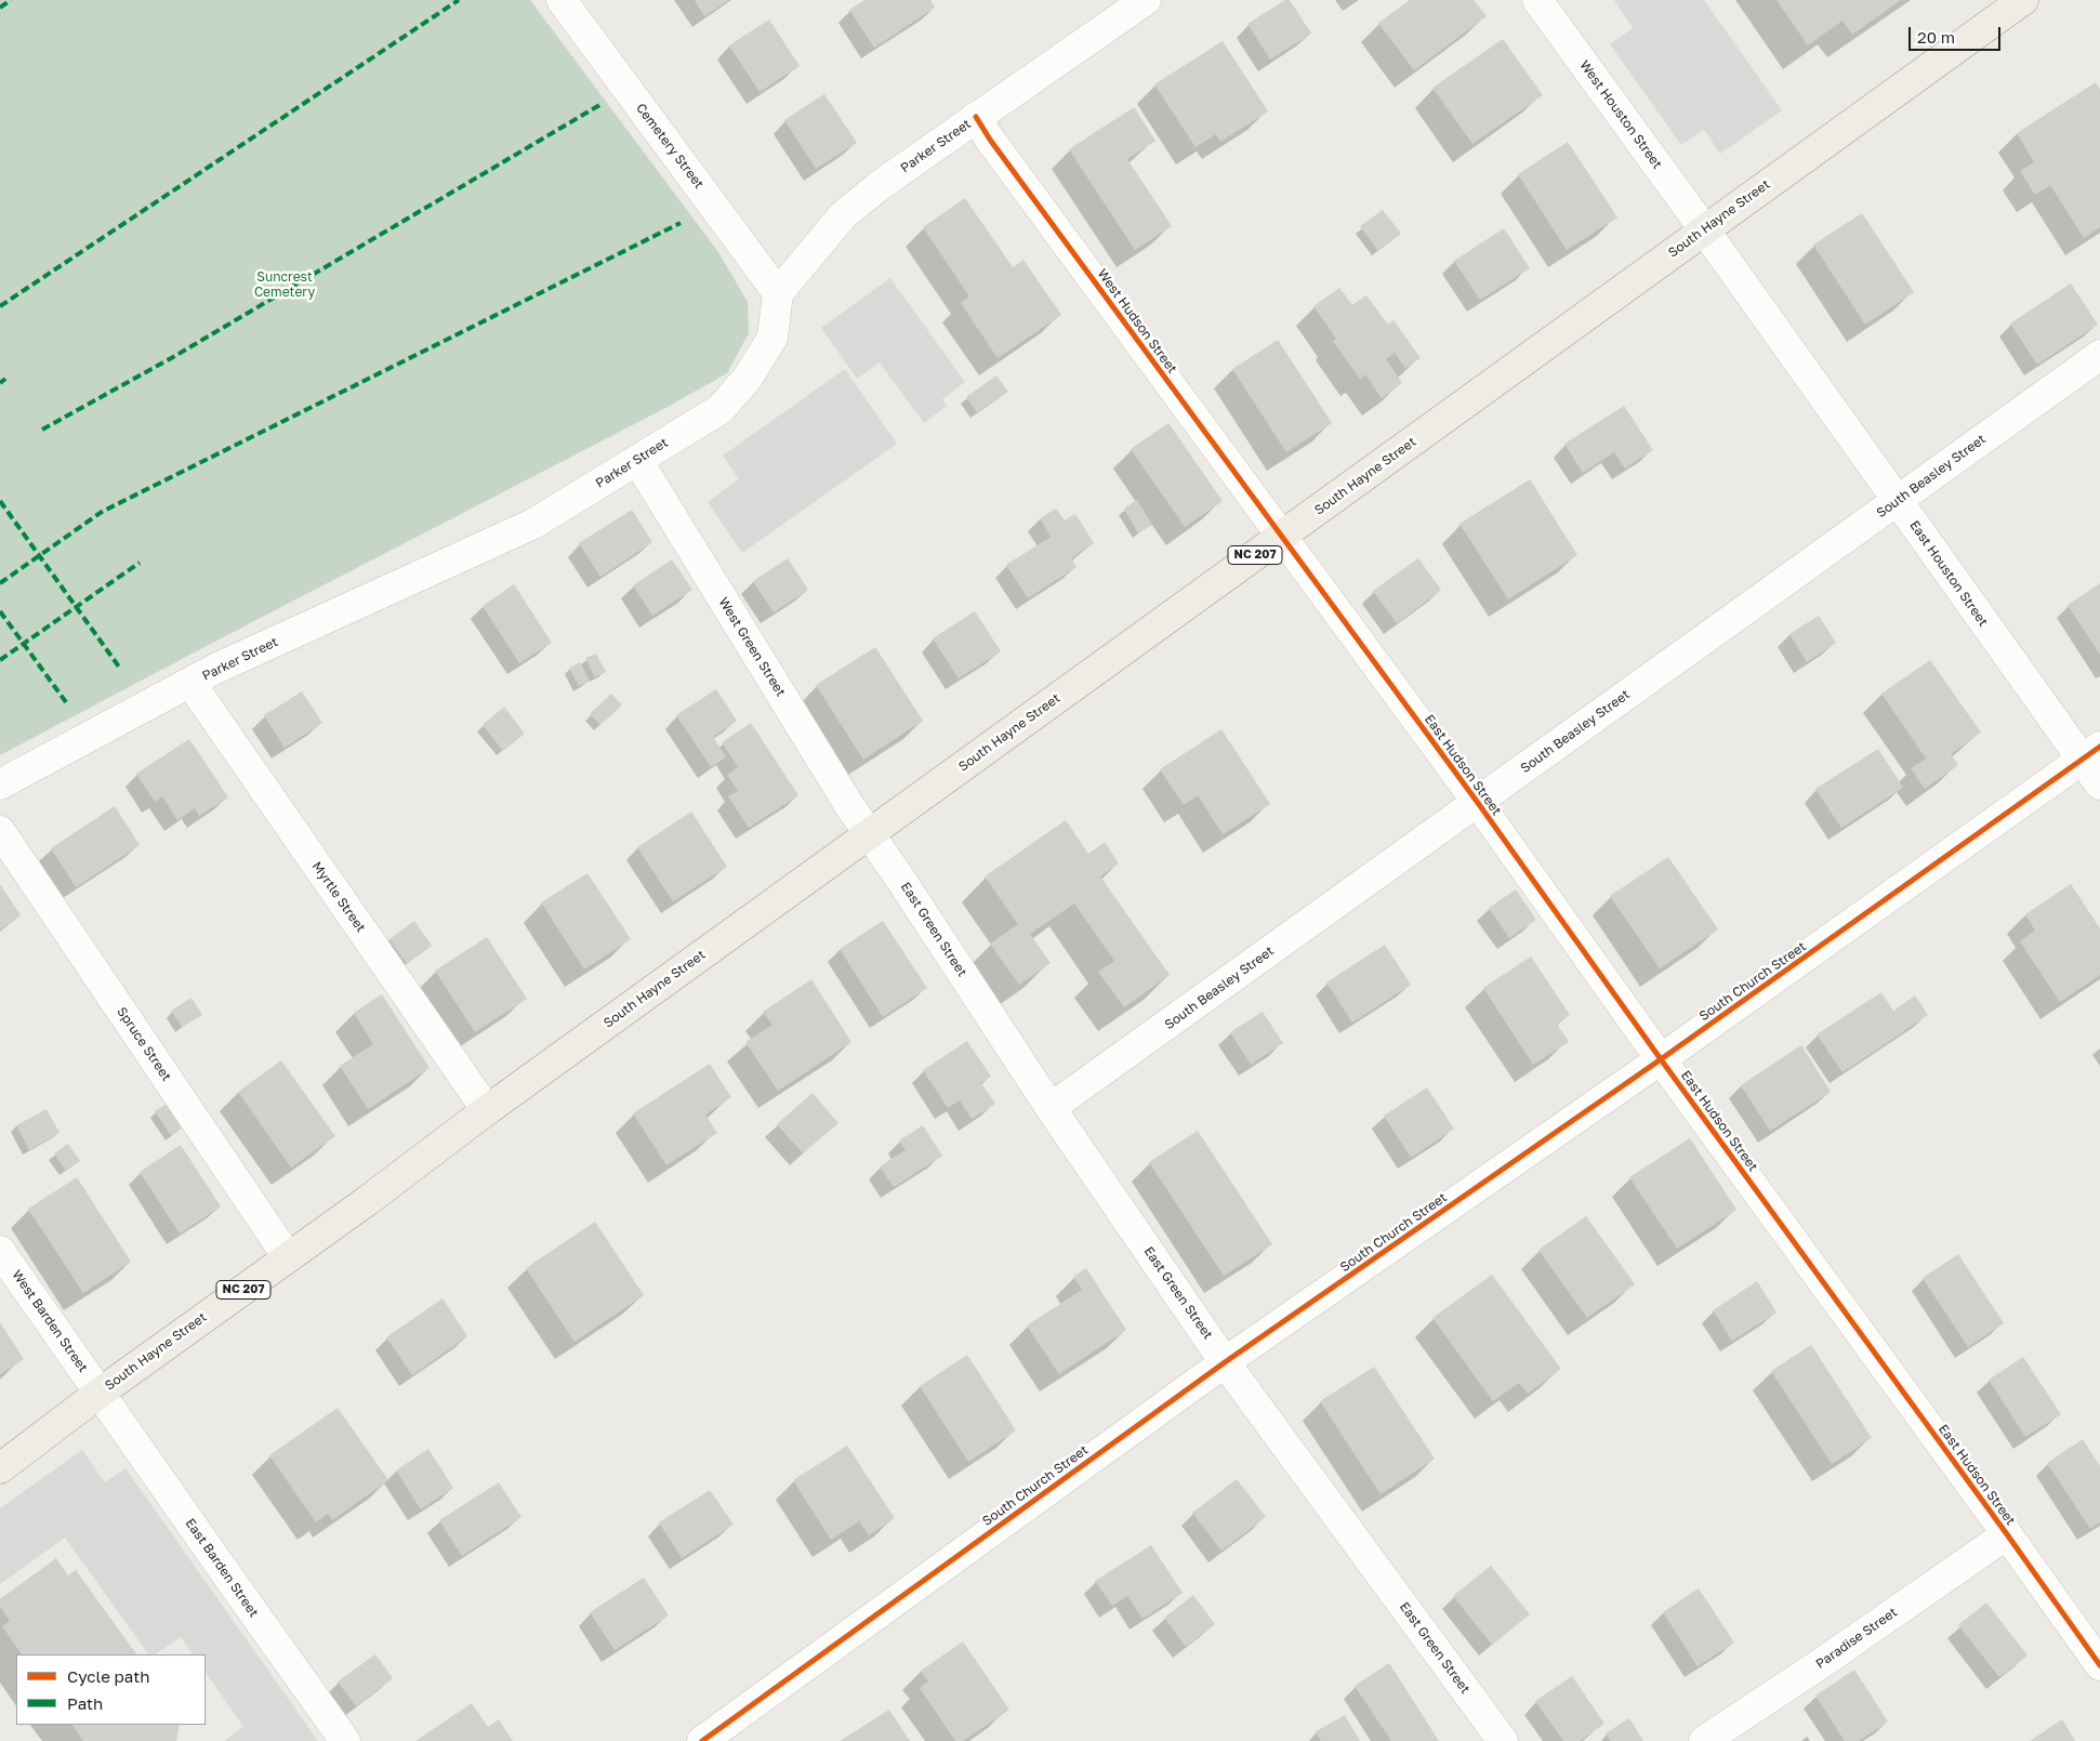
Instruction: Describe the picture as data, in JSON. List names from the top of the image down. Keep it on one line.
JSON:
{"streets":{"main road":["South Hayne Street","NC 207"],"street":["West Houston Street","Cemetery Street","Parker Street","West Hudson Street","South Beasley Street","East Houston Street","West Green Street","East Hudson Street","Myrtle Street","East Green Street","South Church Street","Spruce Street","West Barden Street","East Barden Street","Paradise Street"]},"crossings":[["West Houston Street","South Hayne Street"],["West Houston Street","East Houston Street"],["Cemetery Street","Parker Street"],["Parker Street","West Hudson Street"],["Parker Street","West Green Street"],["Parker Street","Myrtle Street"],["South Hayne Street","West Hudson Street"],["South Hayne Street","East Houston Street"],["South Hayne Street","West Green Street"],["South Hayne Street","East Hudson Street"],["South Hayne Street","Myrtle Street"],["South Hayne Street","East Green Street"],["South Hayne Street","Spruce Street"],["South Hayne Street","West Barden Street"],["South Hayne Street","East Barden Street"],["West Hudson Street","East Hudson Street"],["South Beasley Street","East Houston Street"],["South Beasley Street","East Hudson Street"],["South Beasley Street","East Green Street"],["East Houston Street","South Church Street"],["West Green Street","East Green Street"],["East Hudson Street","South Church Street"],["East Hudson Street","Paradise Street"],["East Green Street","South Church Street"],["West Barden Street","East Barden Street"]],"parks":["Suncrest Cemetery"],"legend":["Cycle path","Path"],"scale_bar":"20 m"}
